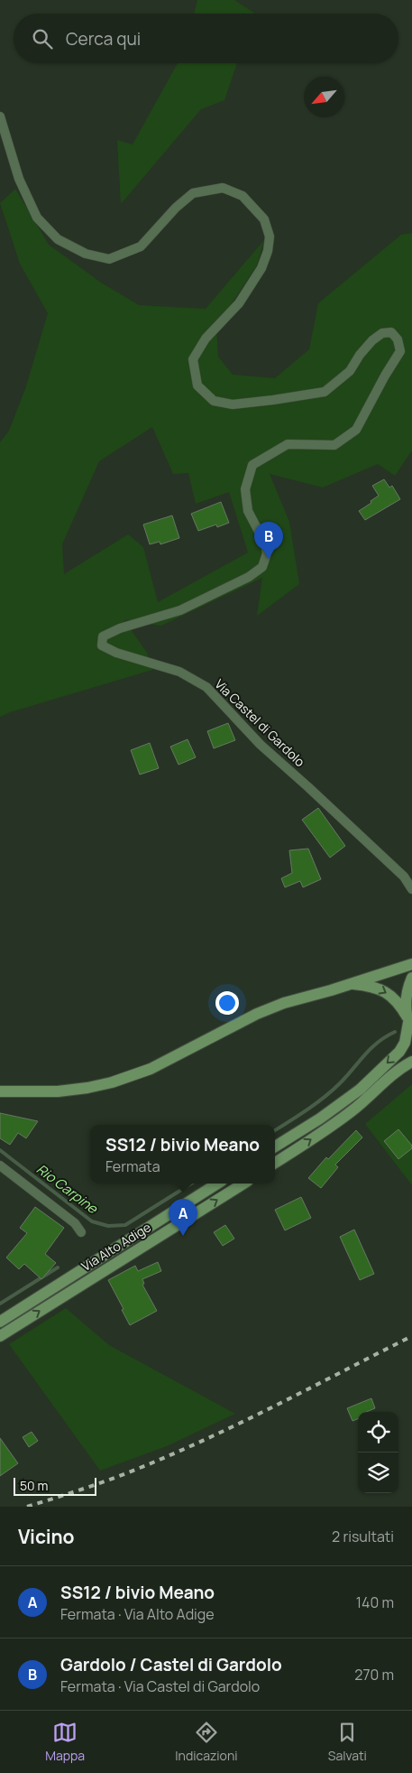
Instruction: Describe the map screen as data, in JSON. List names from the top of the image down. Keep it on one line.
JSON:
{"streets":{"main road":["Via Alto Adige"],"street":["Via Castel di Gardolo"]},"water":["Rio Carpine"],"scale_bar":"50 m","north":"bottom left","page":{"search":"Cerca qui","pins":["B","A"],"popup":["SS12 / bivio Meano","Fermata"],"scale":"50 m","heading":["Vicino","2 risultati"],"list":[{"mark":"A","name":"SS12 / bivio Meano","note":"Fermata · Via Alto Adige","value":"140 m"},{"mark":"B","name":"Gardolo / Castel di Gardolo","note":"Fermata · Via Castel di Gardolo","value":"270 m"}],"nav":["Mappa","Indicazioni","Salvati"]}}
